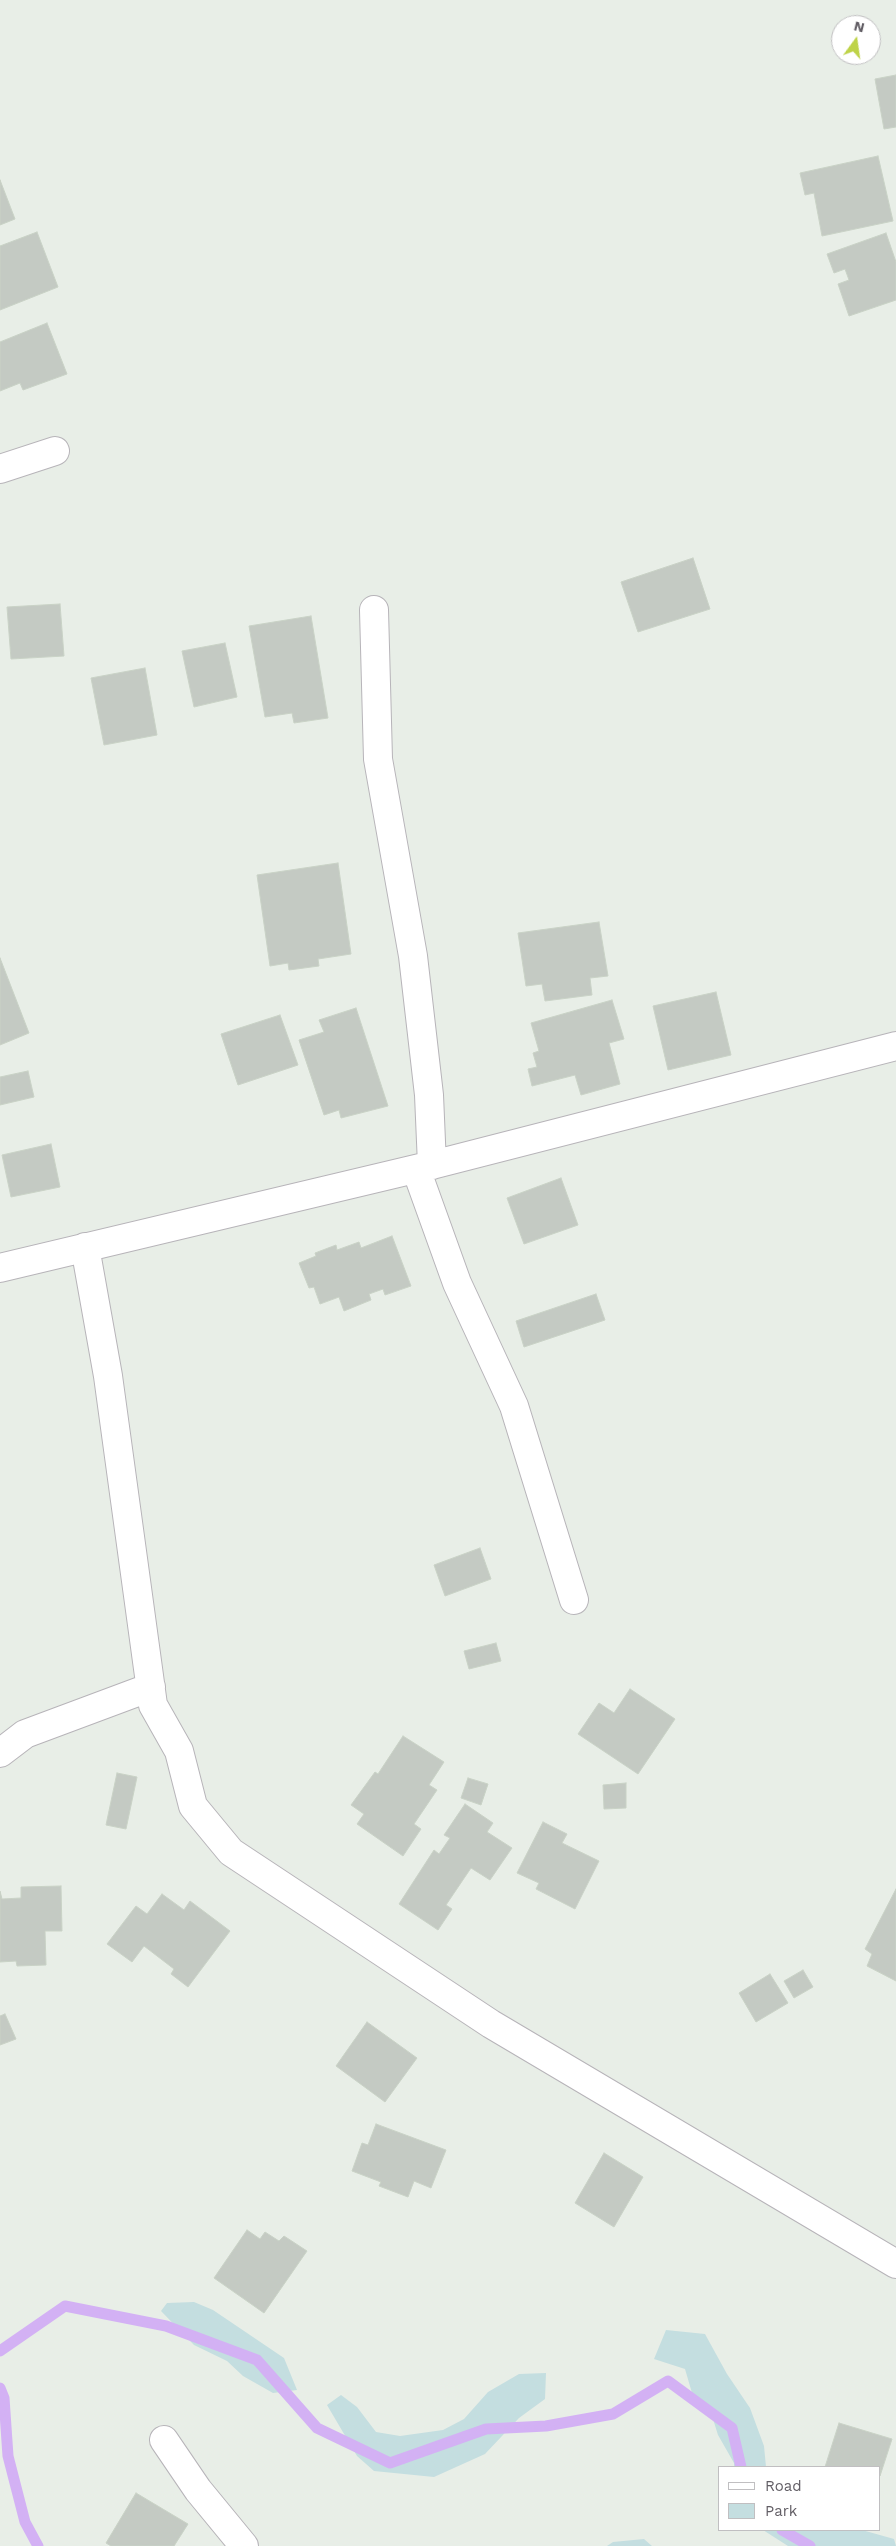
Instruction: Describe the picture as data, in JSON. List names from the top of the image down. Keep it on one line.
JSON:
{"legend":["Road","Park"],"north":"top"}
